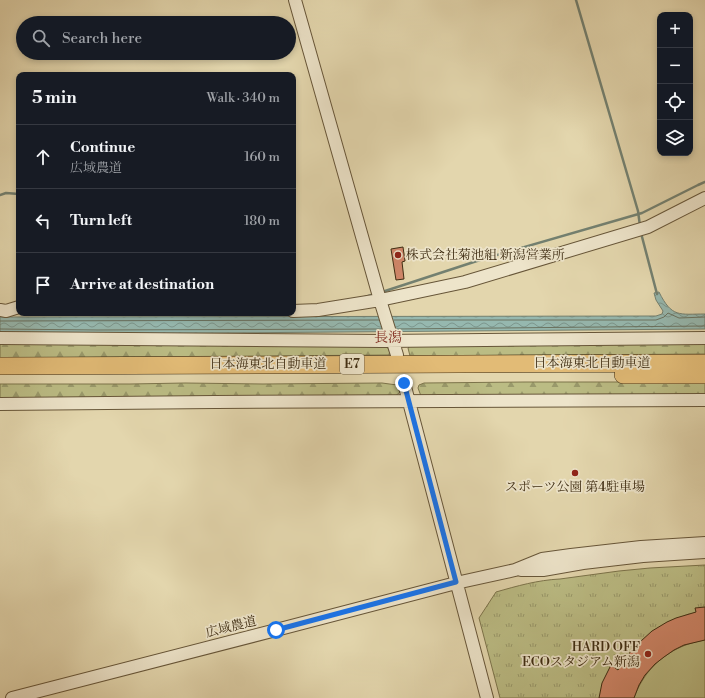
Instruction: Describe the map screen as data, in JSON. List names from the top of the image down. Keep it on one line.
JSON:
{"streets":{"highway":["日本海東北自動車道","E7"],"street":["広域農道"]},"districts":["長潟"],"places":["株式会社菊池組 新潟営業所","スポーツ公園 第4駐車場","HARD OFF ECOスタジアム新潟"],"page":{"map_buttons":["+","−"],"search":"Search here","heading":["5 min","Walk · 340 m"],"list":[["Continue","広域農道","160 m"],["Turn left","180 m"],"Arrive at destination"]}}
